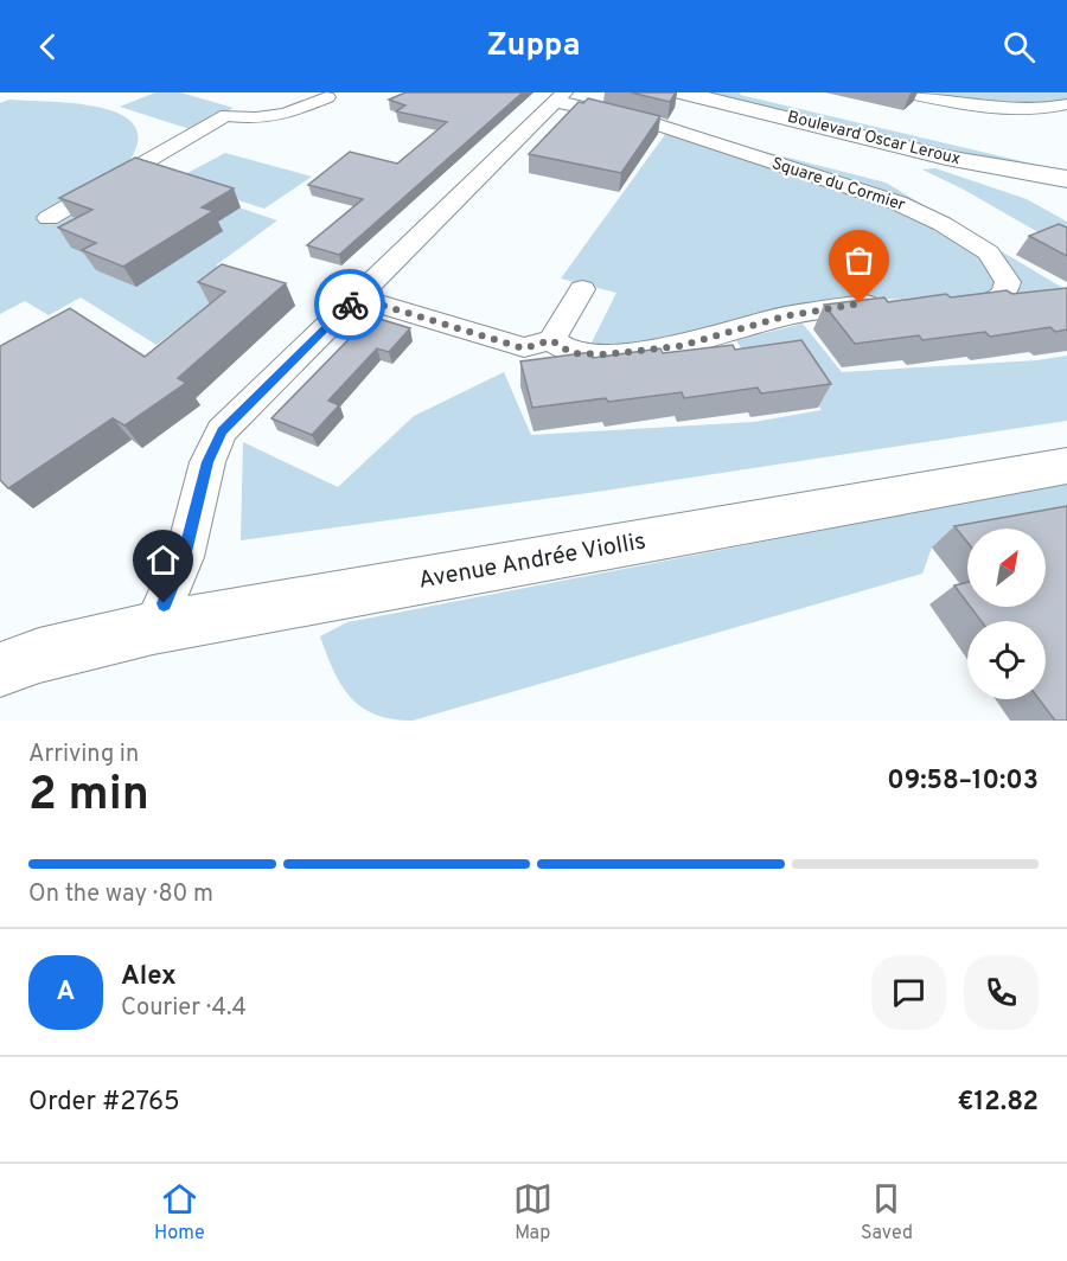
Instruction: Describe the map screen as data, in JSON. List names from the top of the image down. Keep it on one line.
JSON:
{"streets":{"main road":["Boulevard Oscar Leroux","Avenue Andrée Viollis"],"street":["Square du Cormier"]},"north":"top right","page":{"header":"Zuppa","heading":["2 min","Arriving in","09:58–10:03"],"panel":["Alex","Courier · 4.4","Order #2765","€12.82"],"bar":"On the way · 80 m","round":"A","tabs":["Home","Map","Saved"]}}
